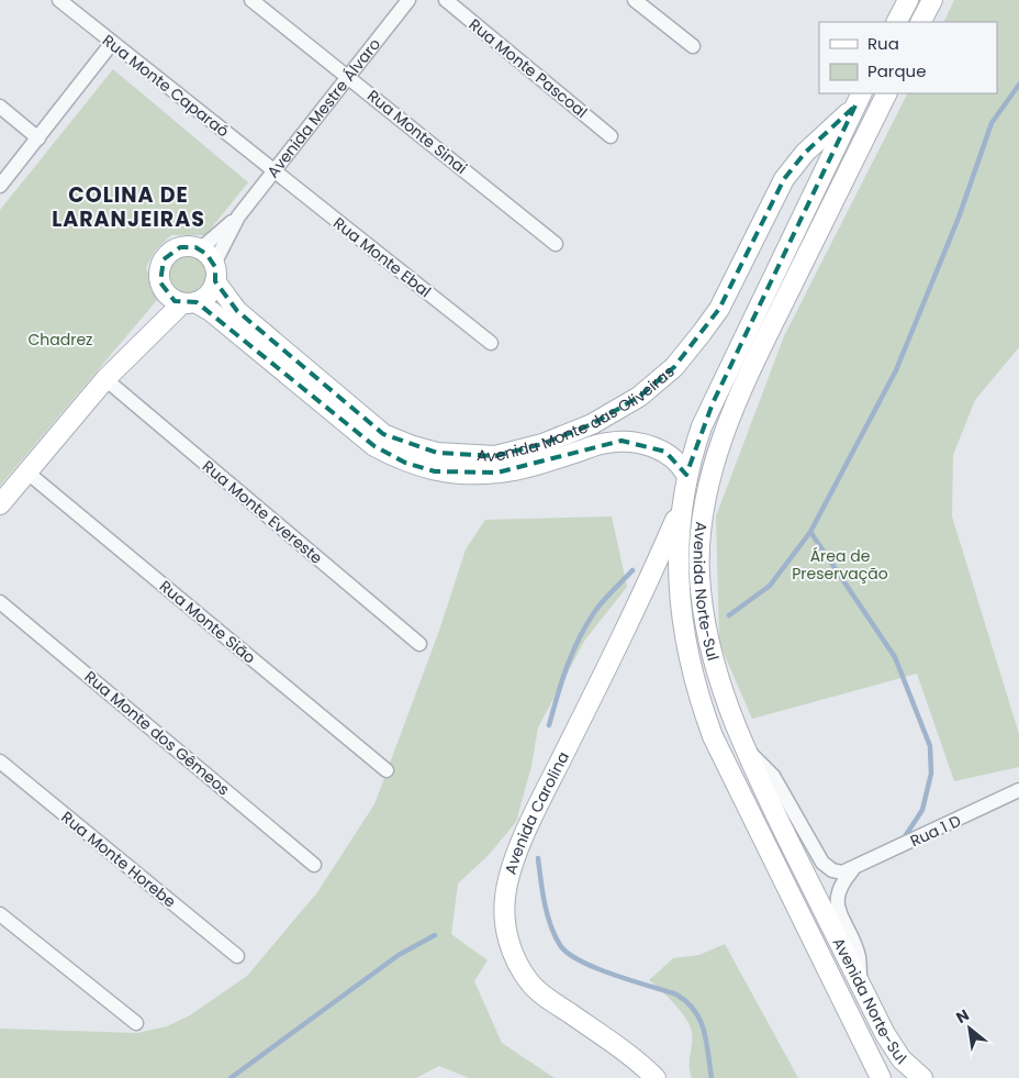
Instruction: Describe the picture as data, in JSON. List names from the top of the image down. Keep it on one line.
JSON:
{"streets":{"street":["Rua Monte Pascoal","Rua Monte Caparaó","Avenida Mestre Álvaro","Rua Monte Sinai","Rua Monte Ebal","Avenida Monte das Oliveiras","Rua Monte Evereste","Avenida Norte-Sul","Rua Monte Sião","Rua Monte dos Gêmeos","Avenida Carolina","Rua 1 D","Rua Monte Horebe"]},"crossings":[["Rua Monte Caparaó","Avenida Mestre Álvaro"],["Rua Monte Caparaó","Rua Monte Ebal"],["Avenida Mestre Álvaro","Rua Monte Sinai"],["Avenida Mestre Álvaro","Rua Monte Ebal"],["Avenida Mestre Álvaro","Avenida Monte das Oliveiras"],["Avenida Monte das Oliveiras","Avenida Norte-Sul"],["Avenida Norte-Sul","Avenida Carolina"]],"districts":["COLINA DE LARANJEIRAS"],"parks":["Chadrez","Área de Preservação"],"legend":["Rua","Parque"],"north":"top left"}
